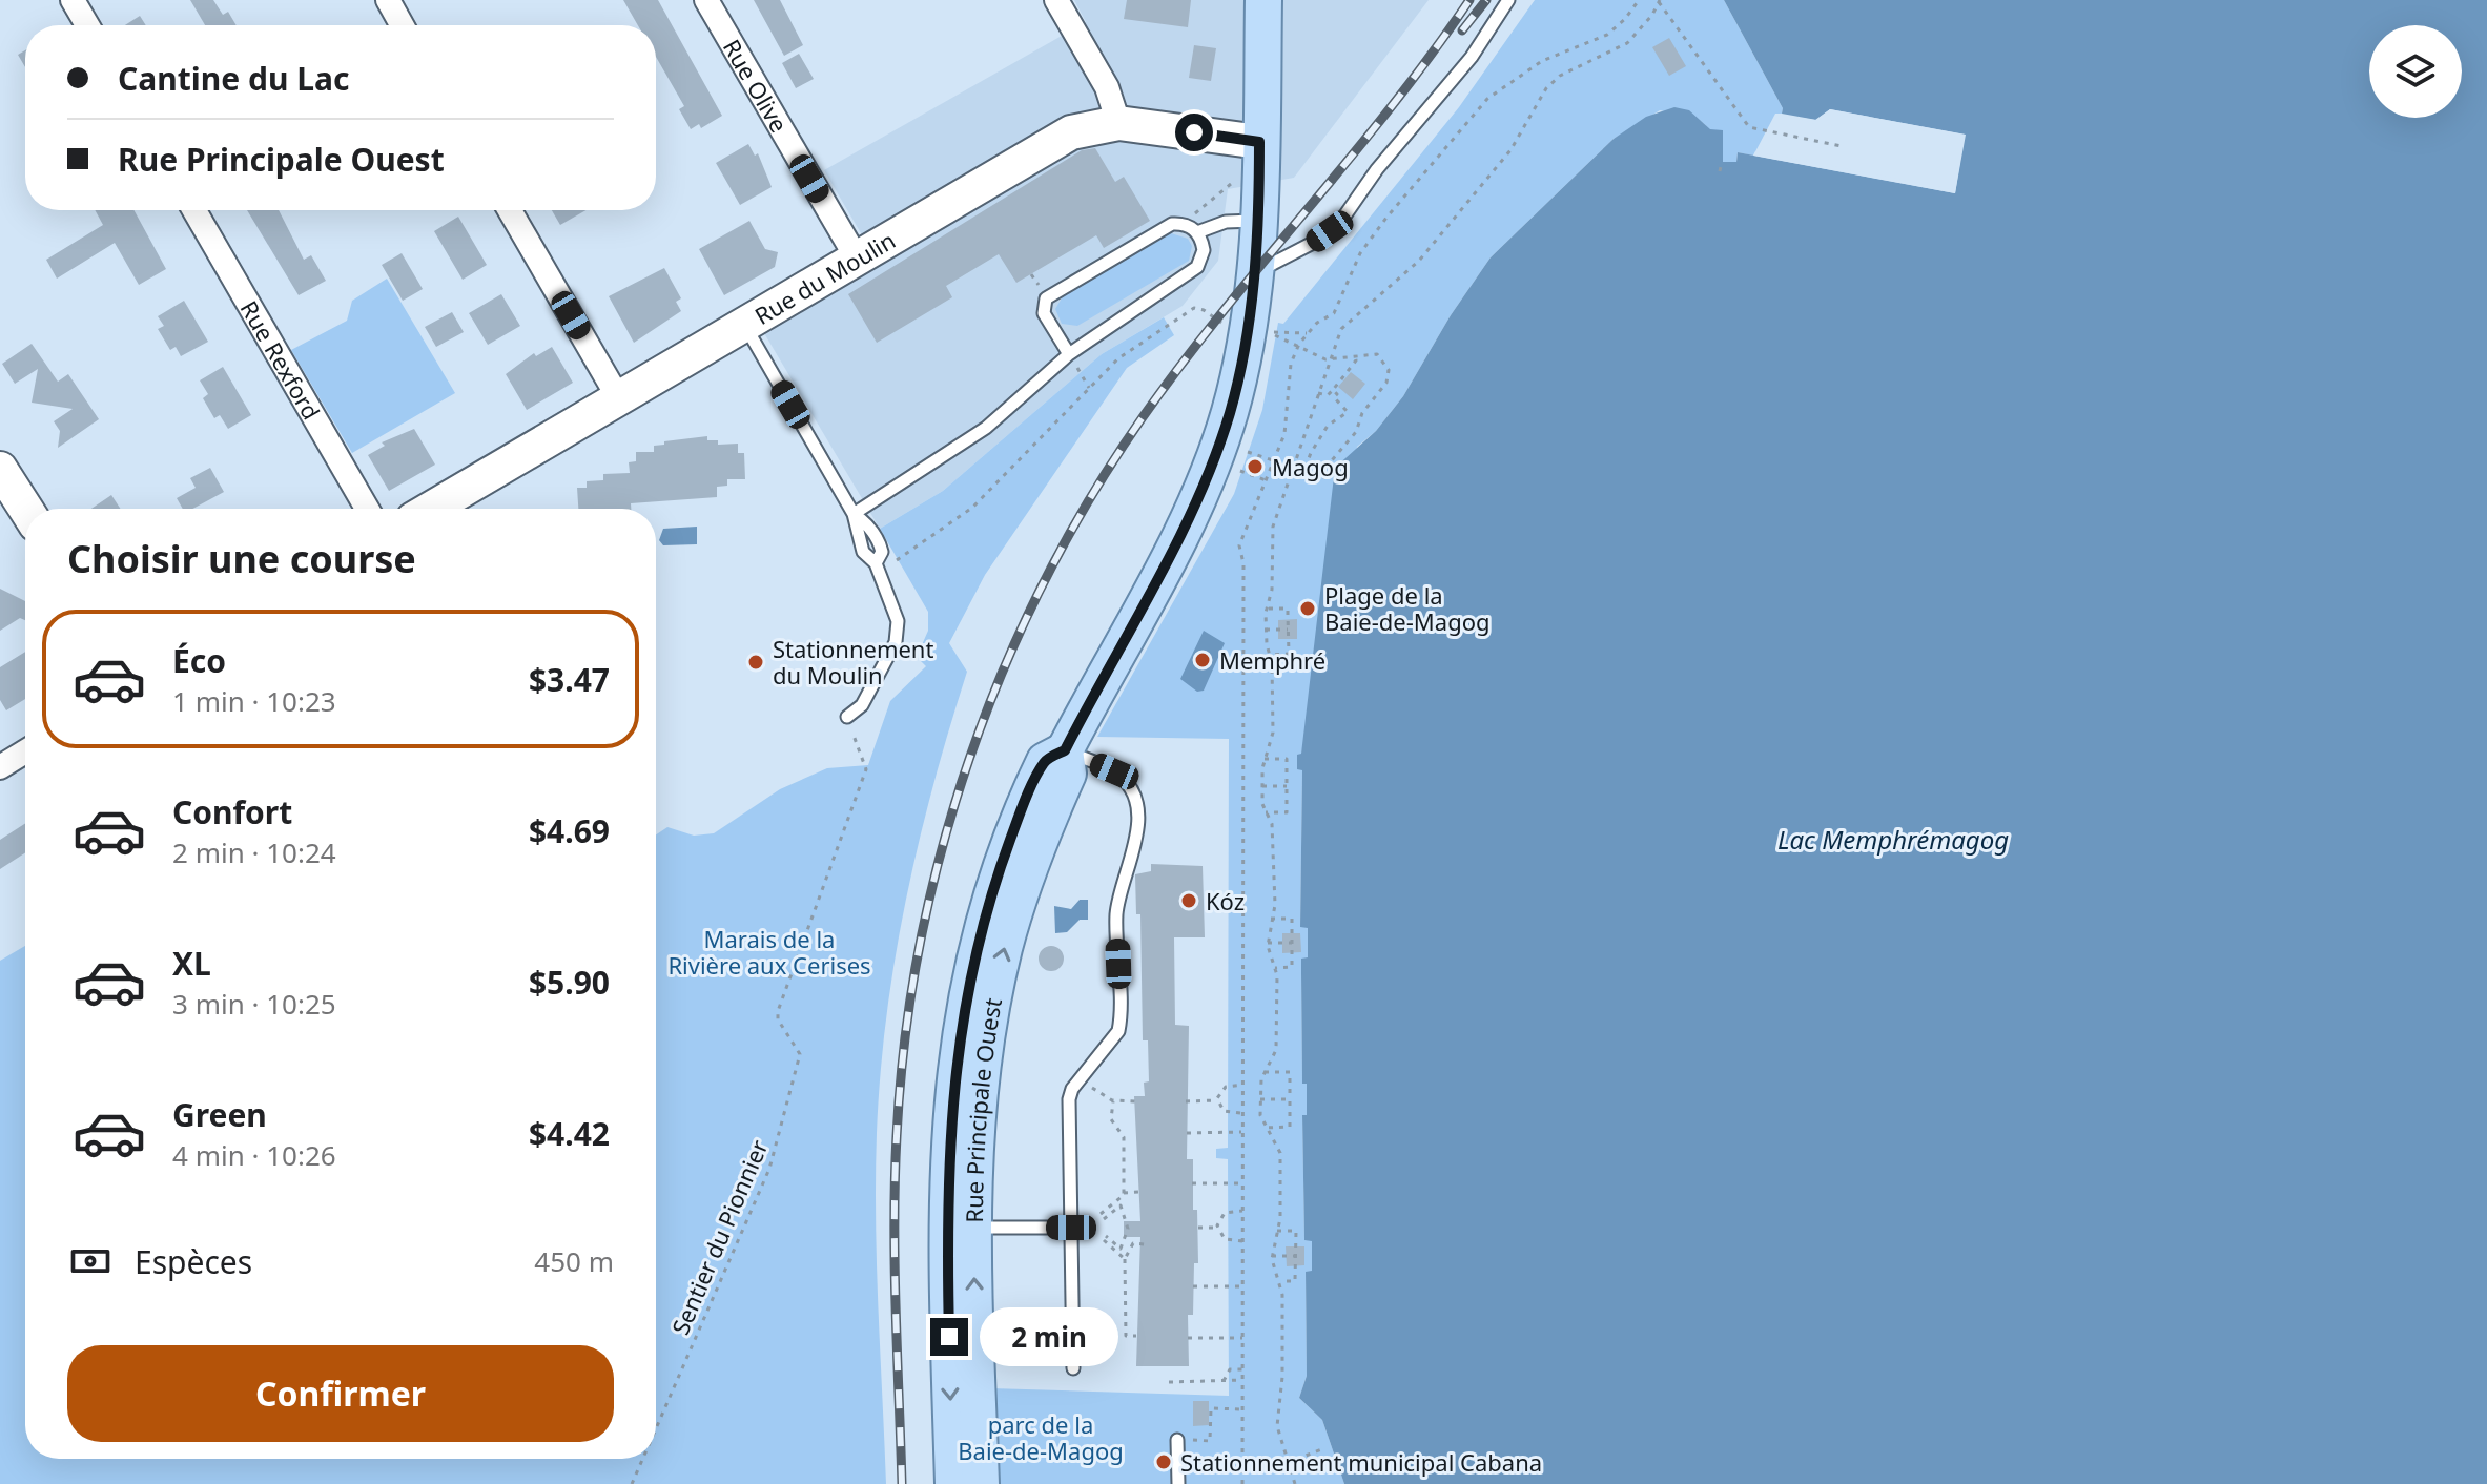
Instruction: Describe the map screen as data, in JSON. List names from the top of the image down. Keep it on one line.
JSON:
{"streets":{"main road":["Rue Principale Ouest"],"street":["Rue Olive","Rue du Moulin","Rue Rexford"],"path":["Sentier du Pionnier"]},"crossings":[["Rue Olive","Rue du Moulin"],["Rue du Moulin","Rue Principale Ouest"]],"water":["Lac Memphrémagog"],"parks":["Marais de la Rivière aux Cerises","parc de la Baie-de-Magog"],"places":["Magog","Plage de la Baie-de-Magog","Memphré","Stationnement du Moulin","Kóz","Stationnement municipal Cabana"],"page":{"banner":["Cantine du Lac","Rue Principale Ouest"],"heading":"Choisir une course","list":[{"name":"Éco","note":"1 min · 10:23","value":"$3.47"},{"name":"Confort","note":"2 min · 10:24","value":"$4.69"},{"name":"XL","note":"3 min · 10:25","value":"$5.90"},{"name":"Green","note":"4 min · 10:26","value":"$4.42"}],"pay":["Espèces","450 m"],"bubble":"2 min","buttons":"Confirmer"}}
